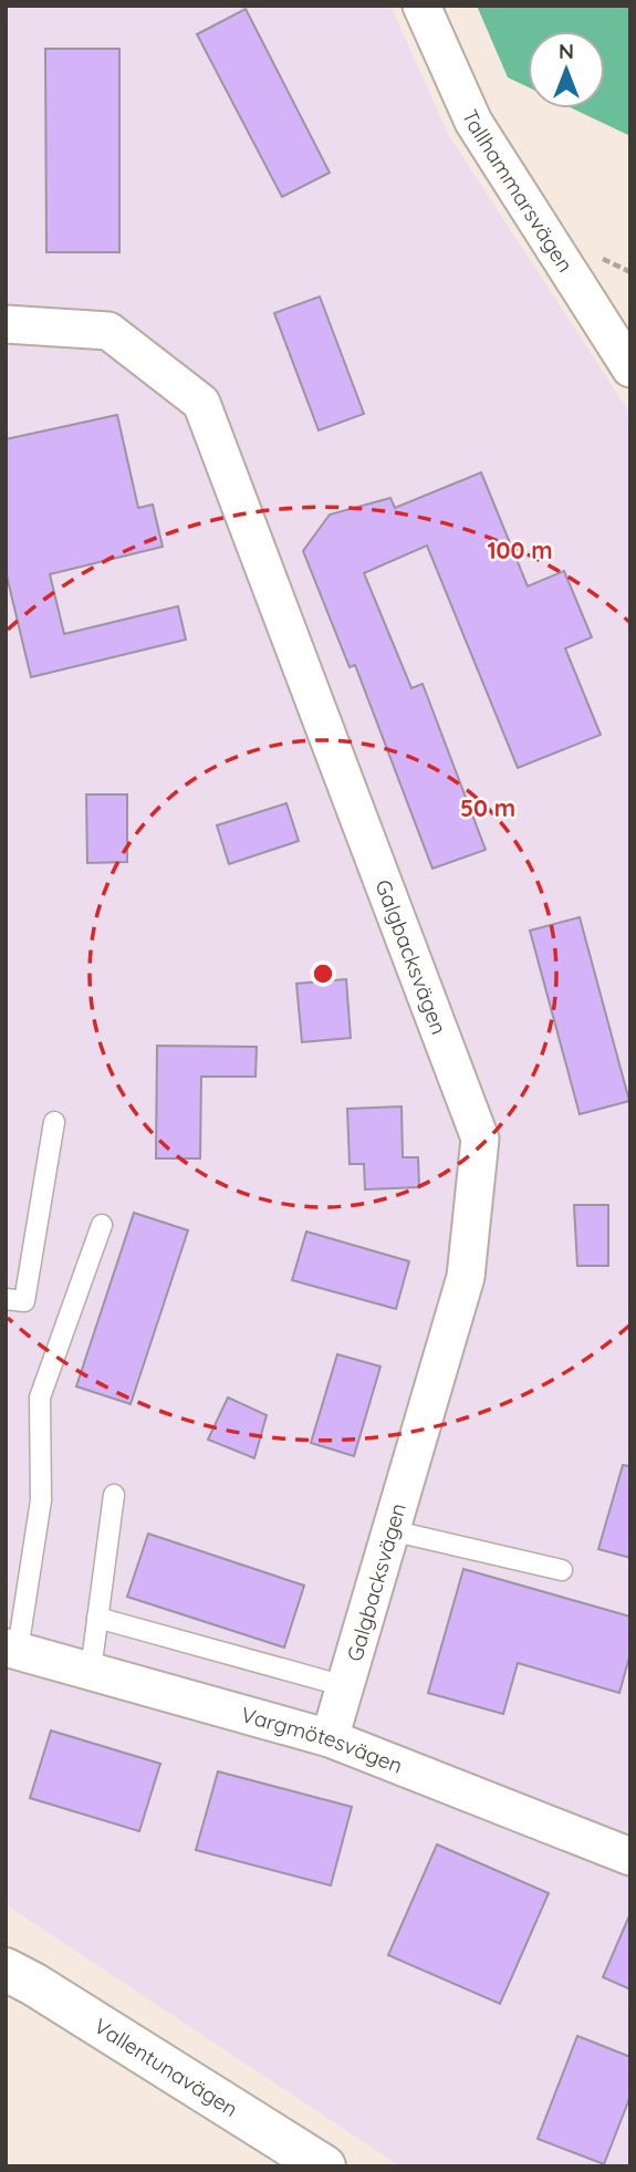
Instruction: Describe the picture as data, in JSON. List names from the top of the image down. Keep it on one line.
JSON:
{"streets":{"main road":["Vallentunavägen"],"street":["Tallhammarsvägen","Galgbacksvägen","Vargmötesvägen"]},"crossings":[["Galgbacksvägen","Vargmötesvägen"]],"north":"top","rings":["100 m","50 m"]}
